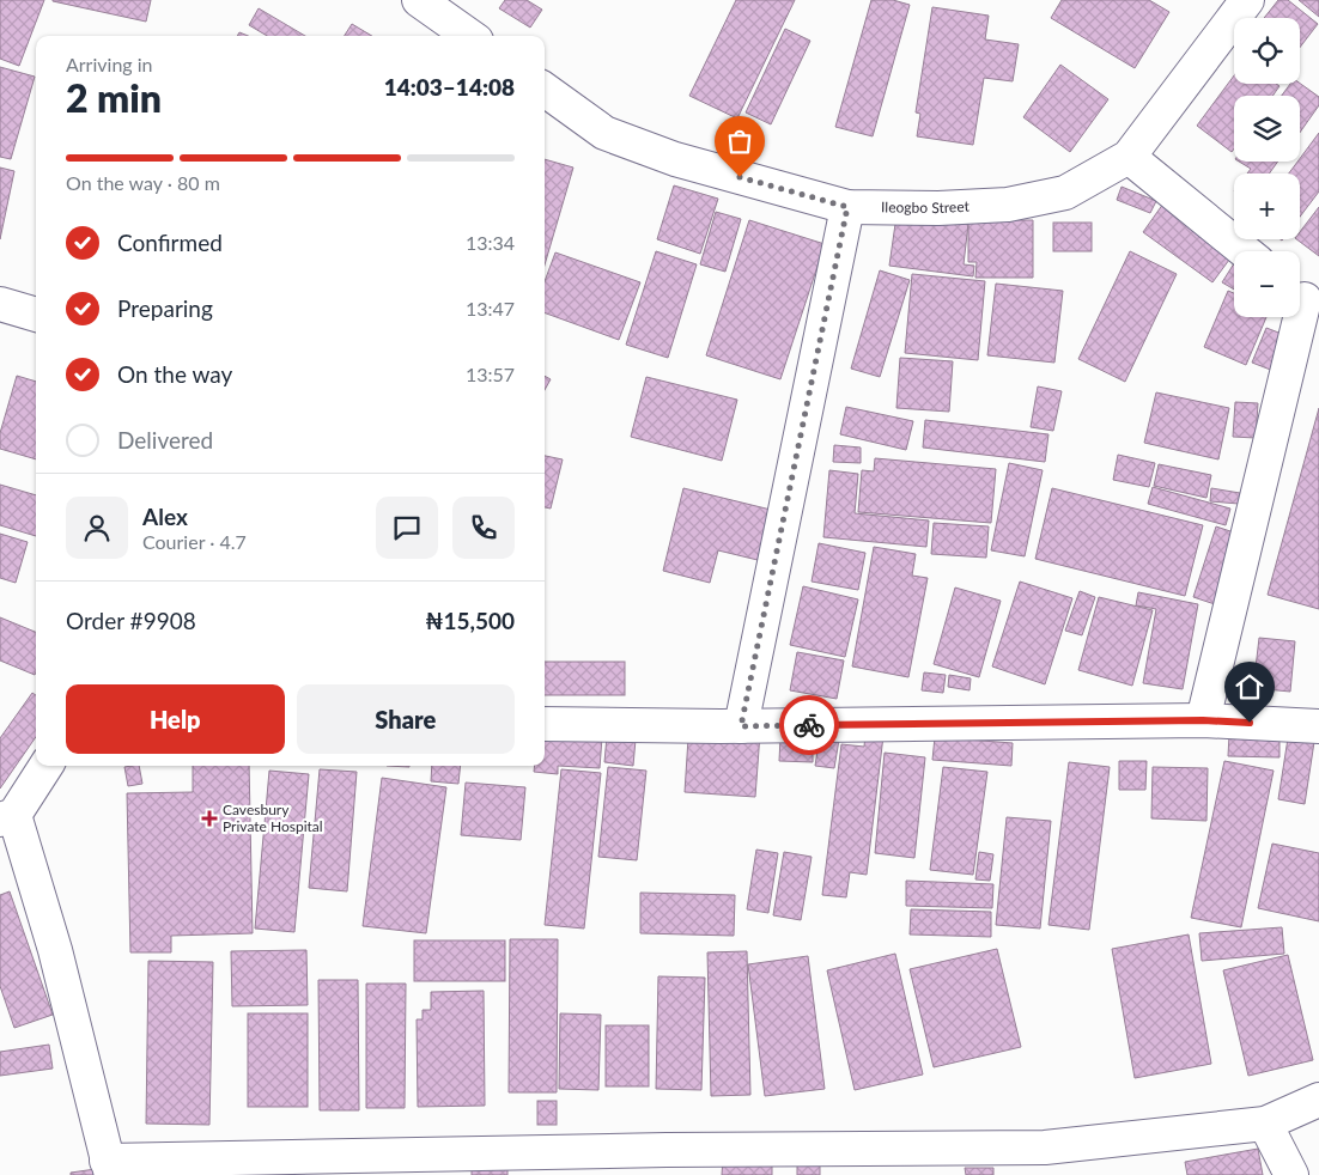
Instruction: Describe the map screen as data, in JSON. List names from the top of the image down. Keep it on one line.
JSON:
{"streets":{"street":["Ileogbo Street"]},"places":{"health":["Cavesbury Private Hospital"]},"page":{"map_buttons":["+","−"],"heading":["2 min","Arriving in","14:03–14:08"],"panel":["Alex","Courier · 4.7","Order #9908","₦15,500"],"bar":"On the way · 80 m","list":[["Confirmed","13:34"],["Preparing","13:47"],["On the way","13:57"],"Delivered"],"buttons":["Help","Share"]}}
